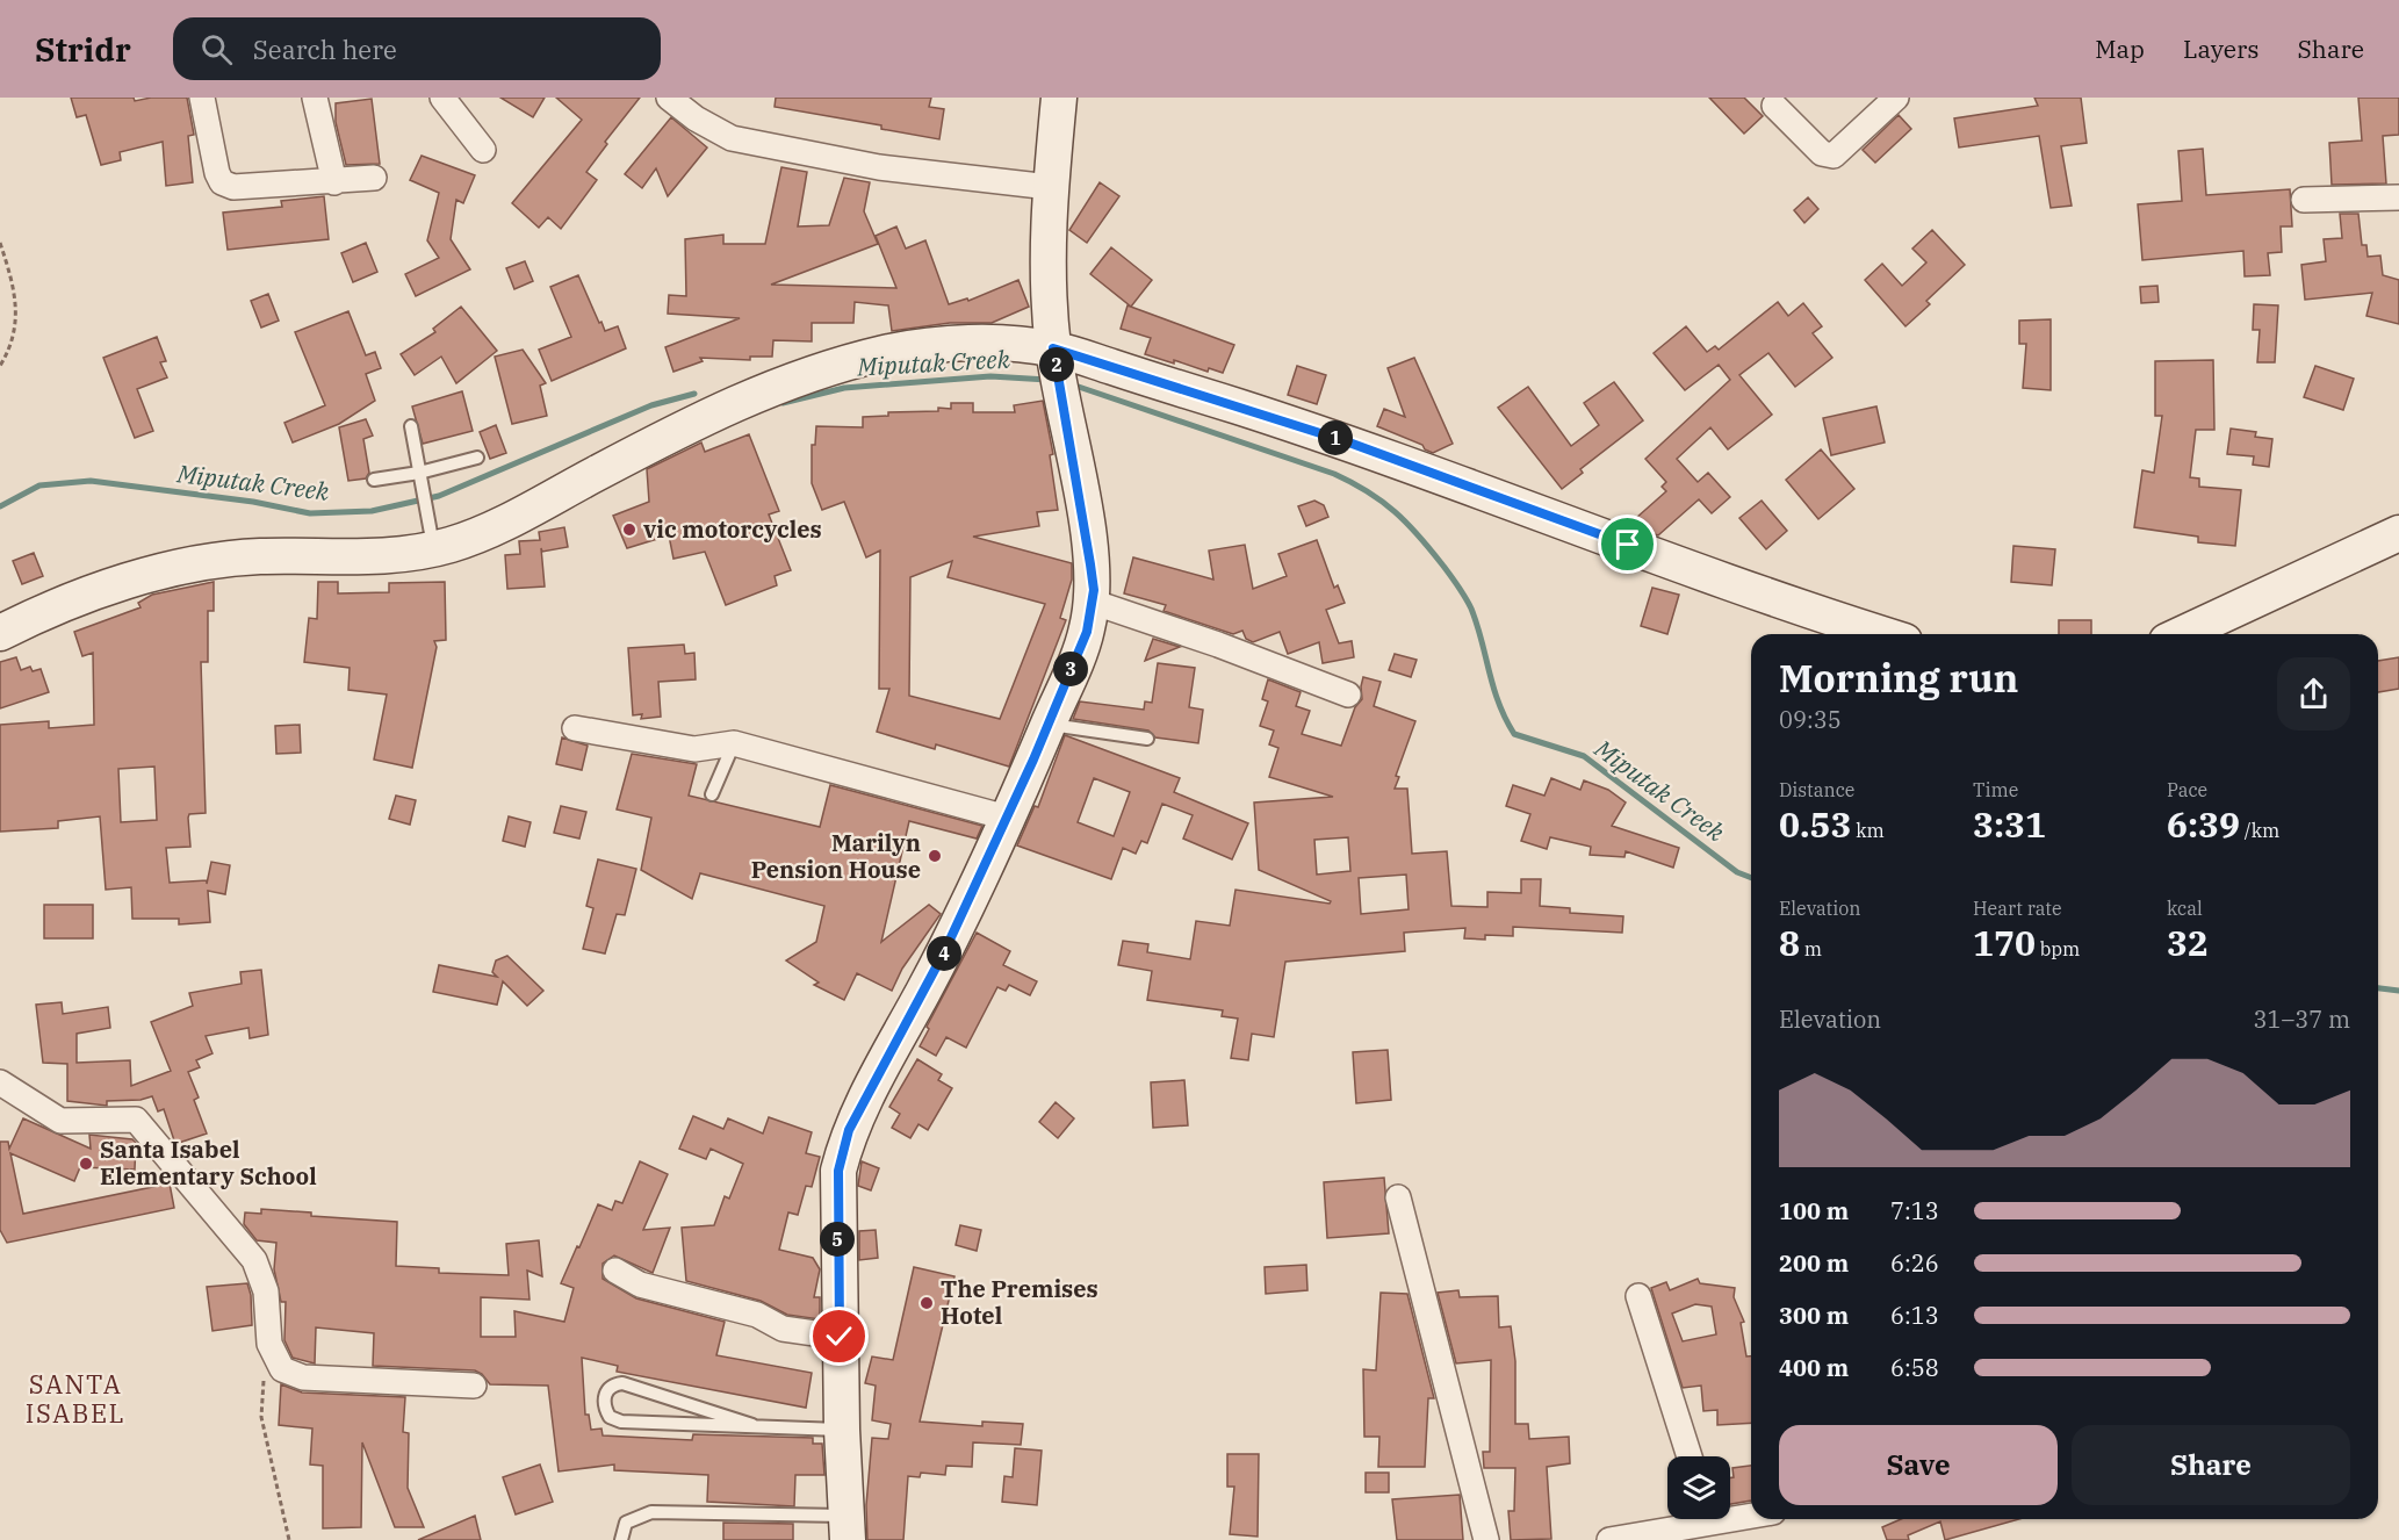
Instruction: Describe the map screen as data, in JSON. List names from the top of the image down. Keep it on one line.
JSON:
{"districts":["SANTA ISABEL"],"water":["Miputak Creek"],"places":["vic motorcycles","Marilyn Pension House","Santa Isabel Elementary School","The Premises Hotel"],"page":{"header":"Stridr","search":"Search here","nav":["Map","Layers","Share"],"pins":["2","1","3","4","5"],"heading":["Morning run","09:35"],"stats":[["Distance","0.53 km"],["Time","3:31"],["Pace","6:39 /km"],["Elevation","8 m"],["Heart rate","170 bpm"],["kcal","32"]],"chart":["Elevation","31–37 m"],"list":[{"name":"100 m","note":"7:13"},{"name":"200 m","note":"6:26"},{"name":"300 m","note":"6:13"},{"name":"400 m","note":"6:58"}],"buttons":["Save","Share"]}}
